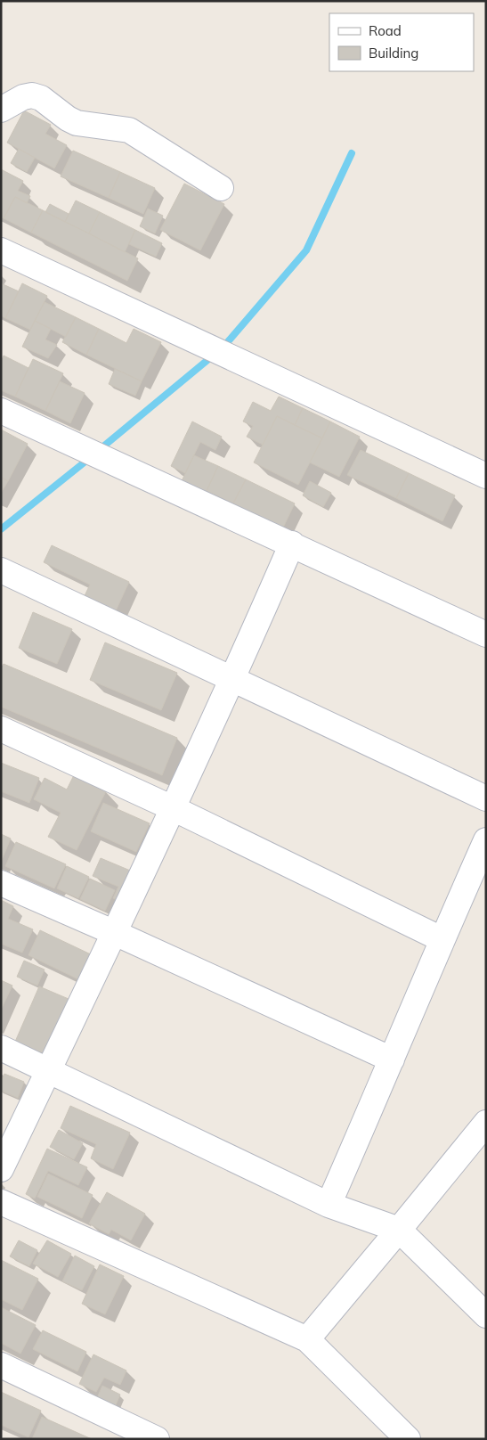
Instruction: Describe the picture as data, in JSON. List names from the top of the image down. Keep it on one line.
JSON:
{"legend":["Road","Building"]}
